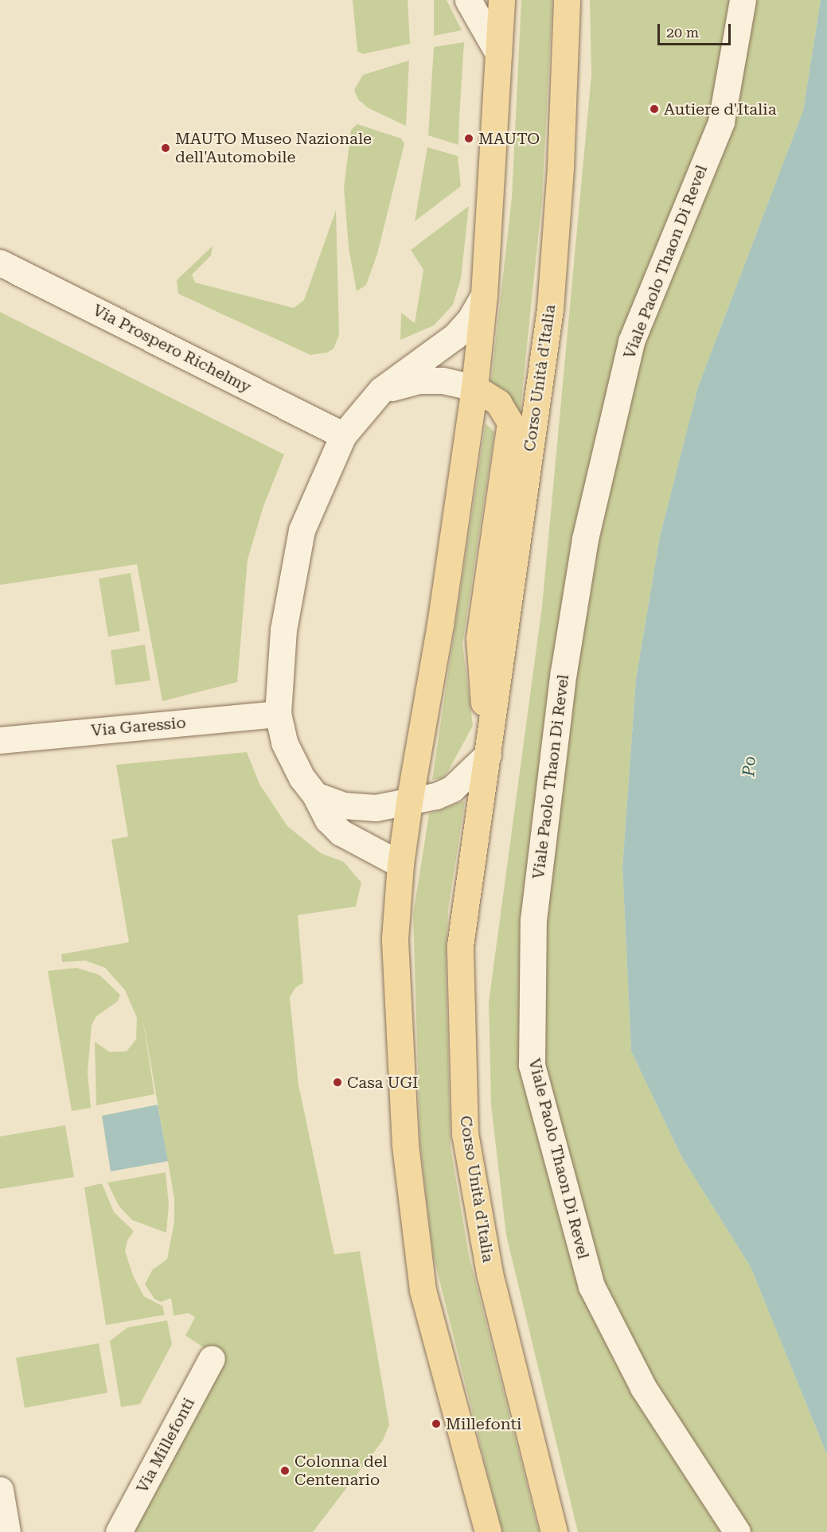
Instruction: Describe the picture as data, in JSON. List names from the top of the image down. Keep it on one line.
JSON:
{"streets":{"main road":["Corso Unità d'Italia"],"street":["Viale Paolo Thaon Di Revel","Via Prospero Richelmy","Via Garessio","Via Millefonti"]},"water":["Po"],"places":["Autiere d'Italia","MAUTO","MAUTO Museo Nazionale dell'Automobile","Casa UGI","Millefonti","Colonna del Centenario"],"scale_bar":"20 m"}
